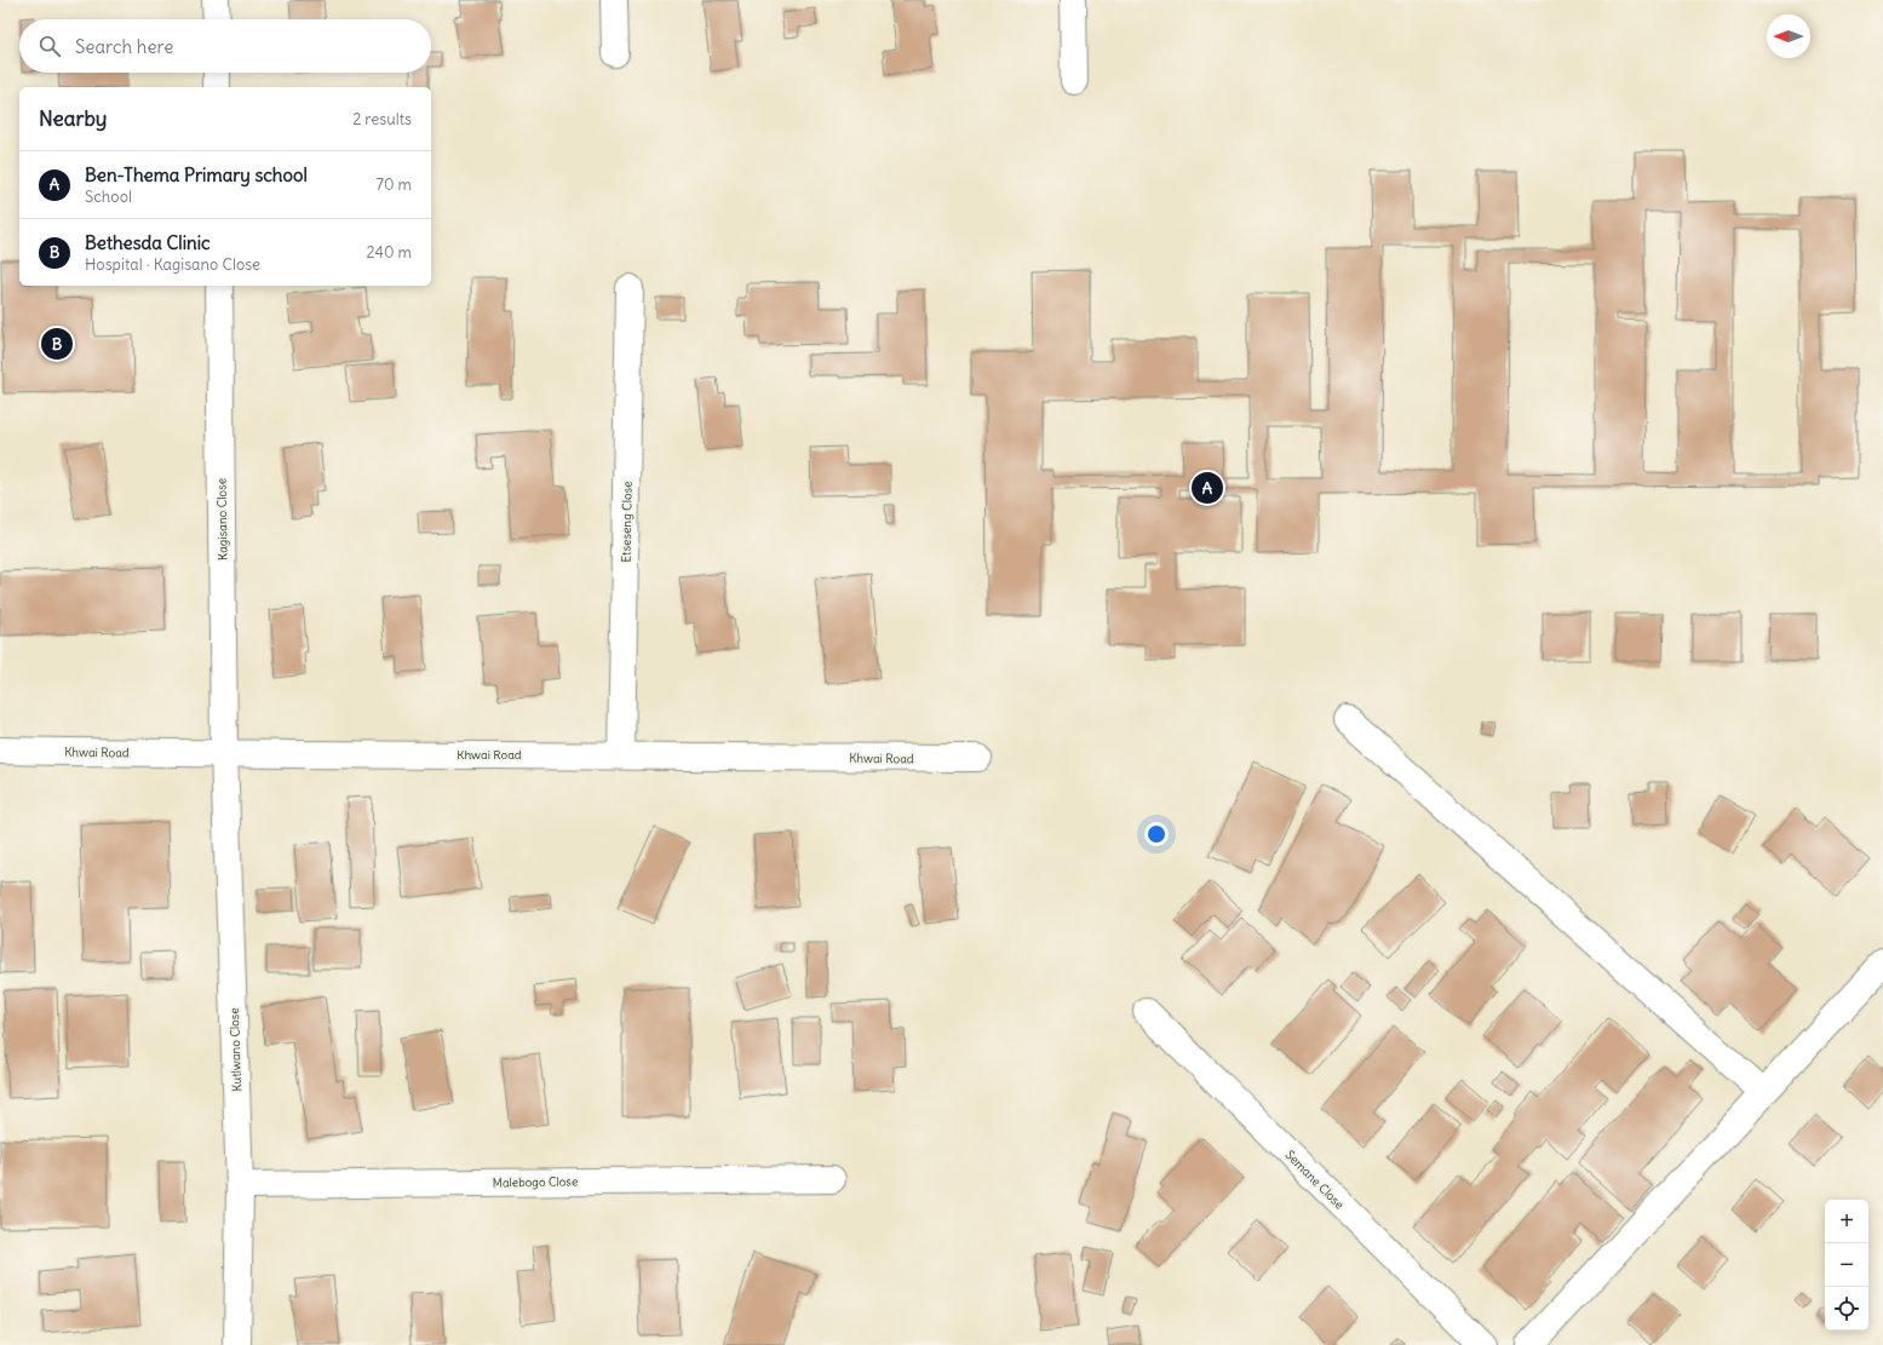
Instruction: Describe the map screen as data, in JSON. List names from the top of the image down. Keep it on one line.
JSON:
{"streets":{"street":["Kagisano Close","Etseseng Close","Khwai Road","Kutlwano Close","Semane Close","Malebogo Close"]},"crossings":[["Kagisano Close","Khwai Road"],["Kagisano Close","Kutlwano Close"],["Etseseng Close","Khwai Road"],["Khwai Road","Kutlwano Close"],["Kutlwano Close","Malebogo Close"]],"north":"left","page":{"search":"Search here","heading":["Nearby","2 results"],"list":[{"mark":"A","name":"Ben-Thema Primary school","note":"School","value":"70 m"},{"mark":"B","name":"Bethesda Clinic","note":"Hospital · Kagisano Close","value":"240 m"}],"pins":["B","A"],"map_buttons":["+","−"]}}
